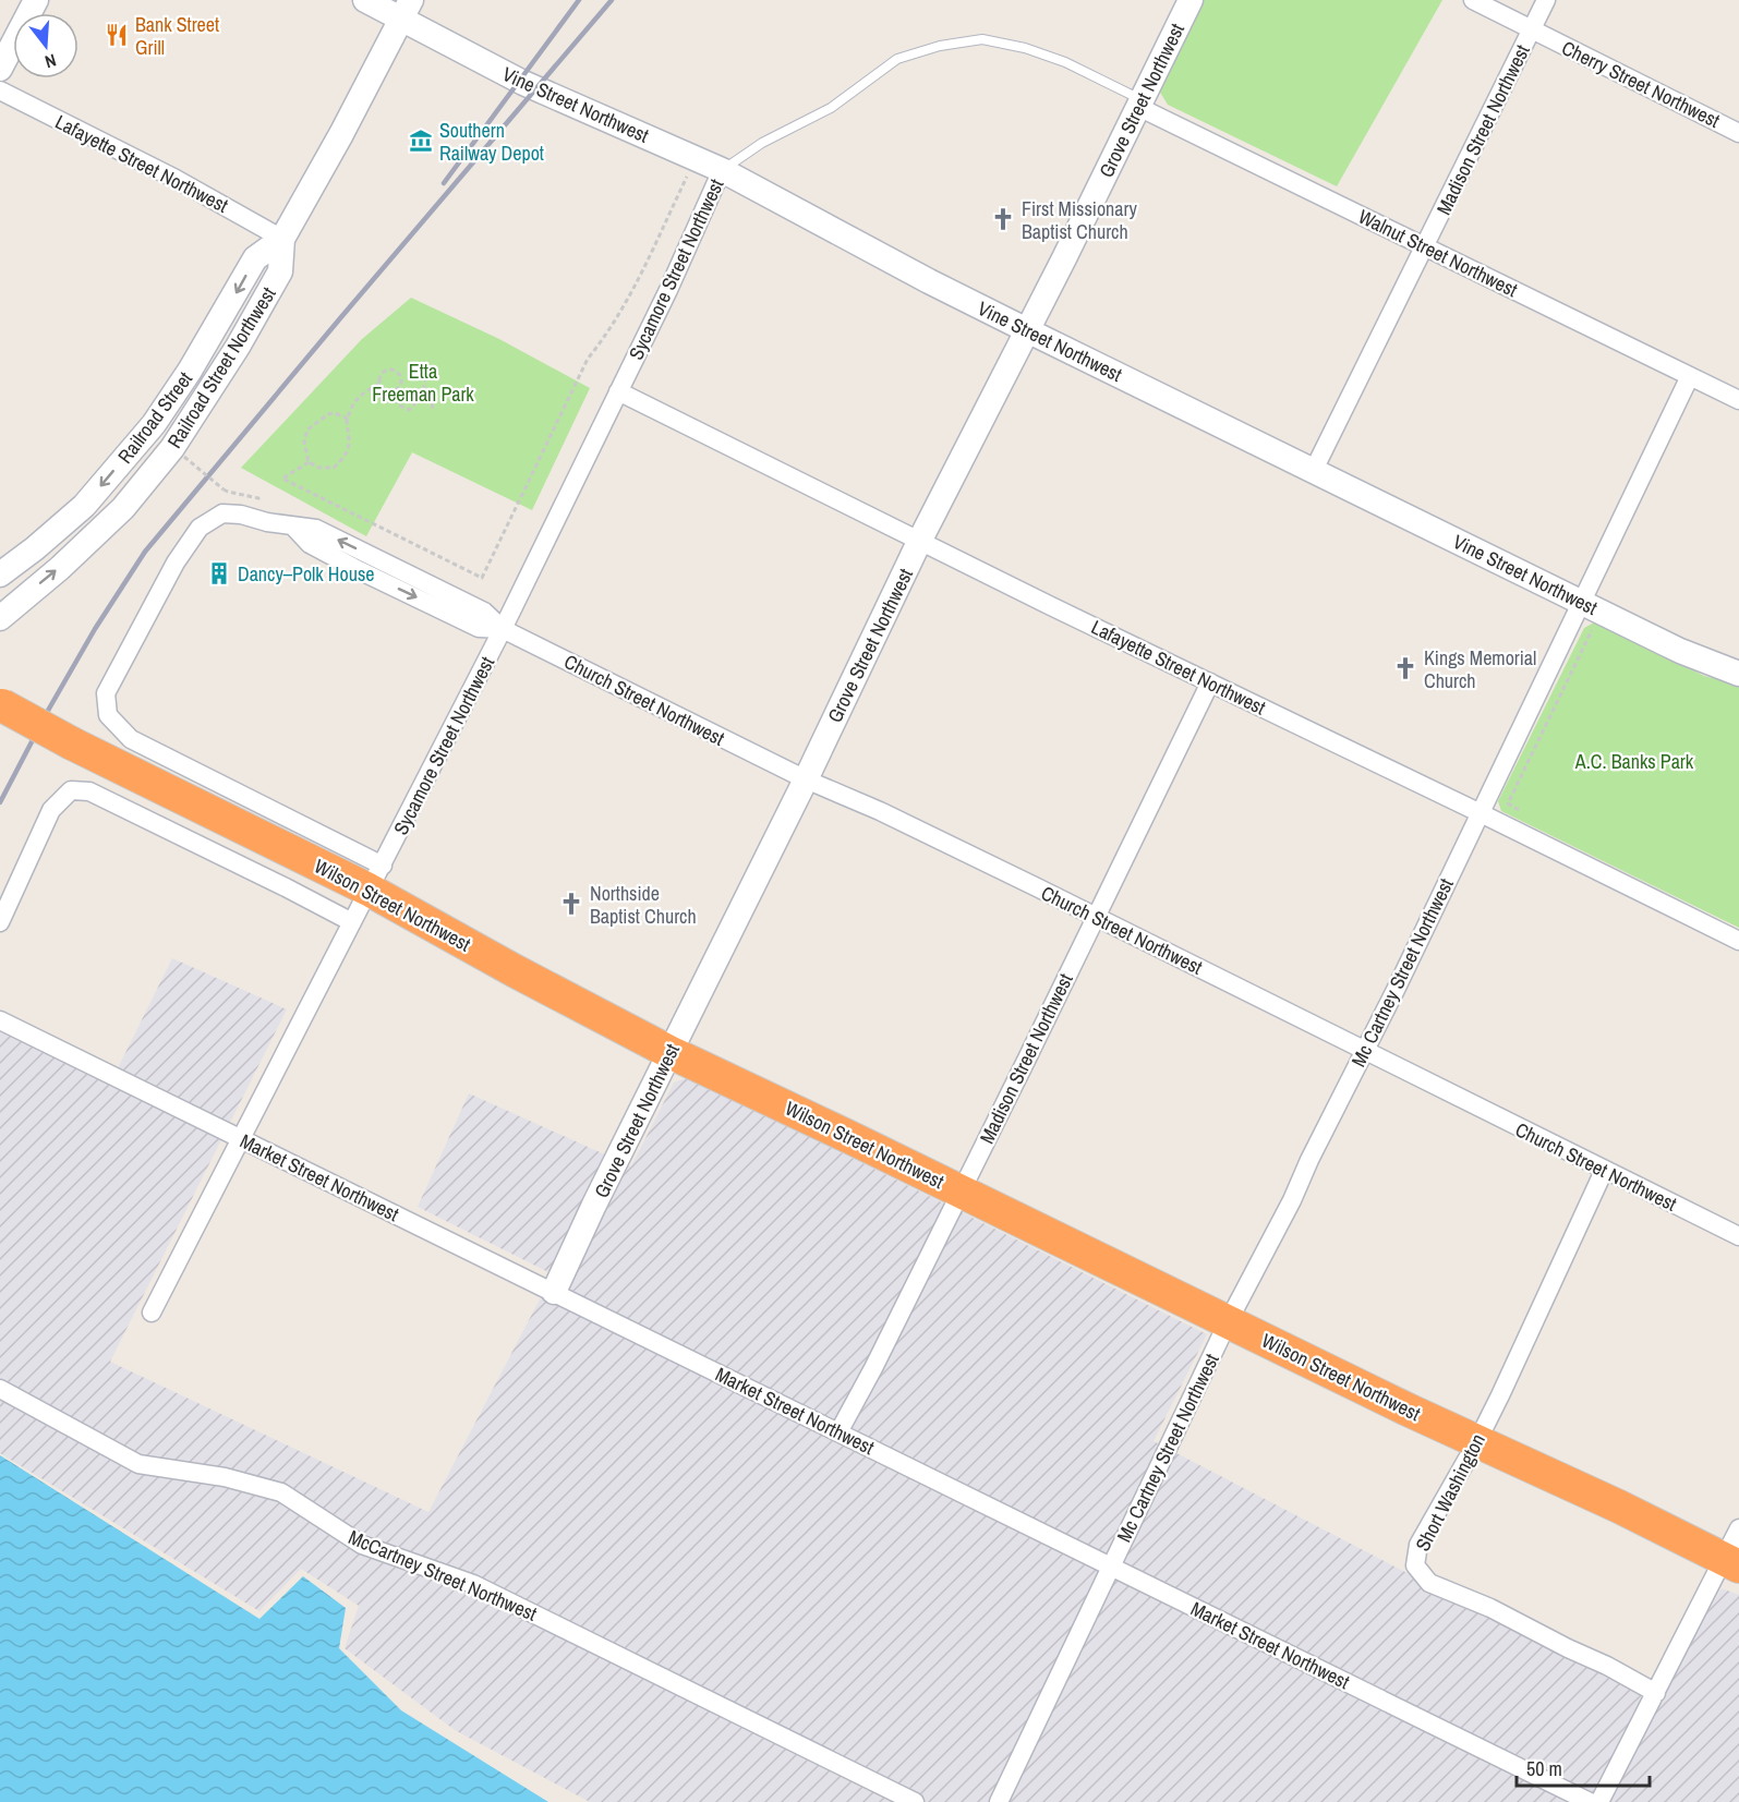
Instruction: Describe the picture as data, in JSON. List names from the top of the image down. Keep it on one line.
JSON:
{"streets":{"highway":["Wilson Street Northwest"],"street":["Cherry Street Northwest","Grove Street Northwest","Vine Street Northwest","Madison Street Northwest","Lafayette Street Northwest","Walnut Street Northwest","Sycamore Street Northwest","Railroad Street Northwest","Railroad Street","Church Street Northwest","Mc Cartney Street Northwest","Market Street Northwest","Short Washington","McCartney Street Northwest"]},"crossings":[["Cherry Street Northwest","Madison Street Northwest"],["Grove Street Northwest","Vine Street Northwest"],["Grove Street Northwest","Lafayette Street Northwest"],["Grove Street Northwest","Walnut Street Northwest"],["Grove Street Northwest","Church Street Northwest"],["Grove Street Northwest","Wilson Street Northwest"],["Grove Street Northwest","Market Street Northwest"],["Vine Street Northwest","Madison Street Northwest"],["Vine Street Northwest","Sycamore Street Northwest"],["Vine Street Northwest","Railroad Street Northwest"],["Vine Street Northwest","Mc Cartney Street Northwest"],["Madison Street Northwest","Lafayette Street Northwest"],["Madison Street Northwest","Walnut Street Northwest"],["Madison Street Northwest","Church Street Northwest"],["Madison Street Northwest","Wilson Street Northwest"],["Madison Street Northwest","Market Street Northwest"],["Lafayette Street Northwest","Sycamore Street Northwest"],["Lafayette Street Northwest","Railroad Street Northwest"],["Lafayette Street Northwest","Railroad Street"],["Lafayette Street Northwest","Mc Cartney Street Northwest"],["Walnut Street Northwest","Mc Cartney Street Northwest"],["Sycamore Street Northwest","Church Street Northwest"],["Sycamore Street Northwest","Wilson Street Northwest"],["Sycamore Street Northwest","Market Street Northwest"],["Railroad Street Northwest","Railroad Street"],["Church Street Northwest","Wilson Street Northwest"],["Church Street Northwest","Mc Cartney Street Northwest"],["Church Street Northwest","Short Washington"],["Wilson Street Northwest","Mc Cartney Street Northwest"],["Wilson Street Northwest","Short Washington"],["Mc Cartney Street Northwest","Market Street Northwest"]],"one_way":["Railroad Street Northwest","Railroad Street"],"parks":["Etta Freeman Park","A.C. Banks Park"],"places":{"restaurant":["Bank Street Grill"],"museum":["Southern Railway Depot"],"church":["First Missionary Baptist Church","Kings Memorial Church","Northside Baptist Church"],"building":["Dancy–Polk House"]},"scale_bar":"50 m","north":"bottom"}
